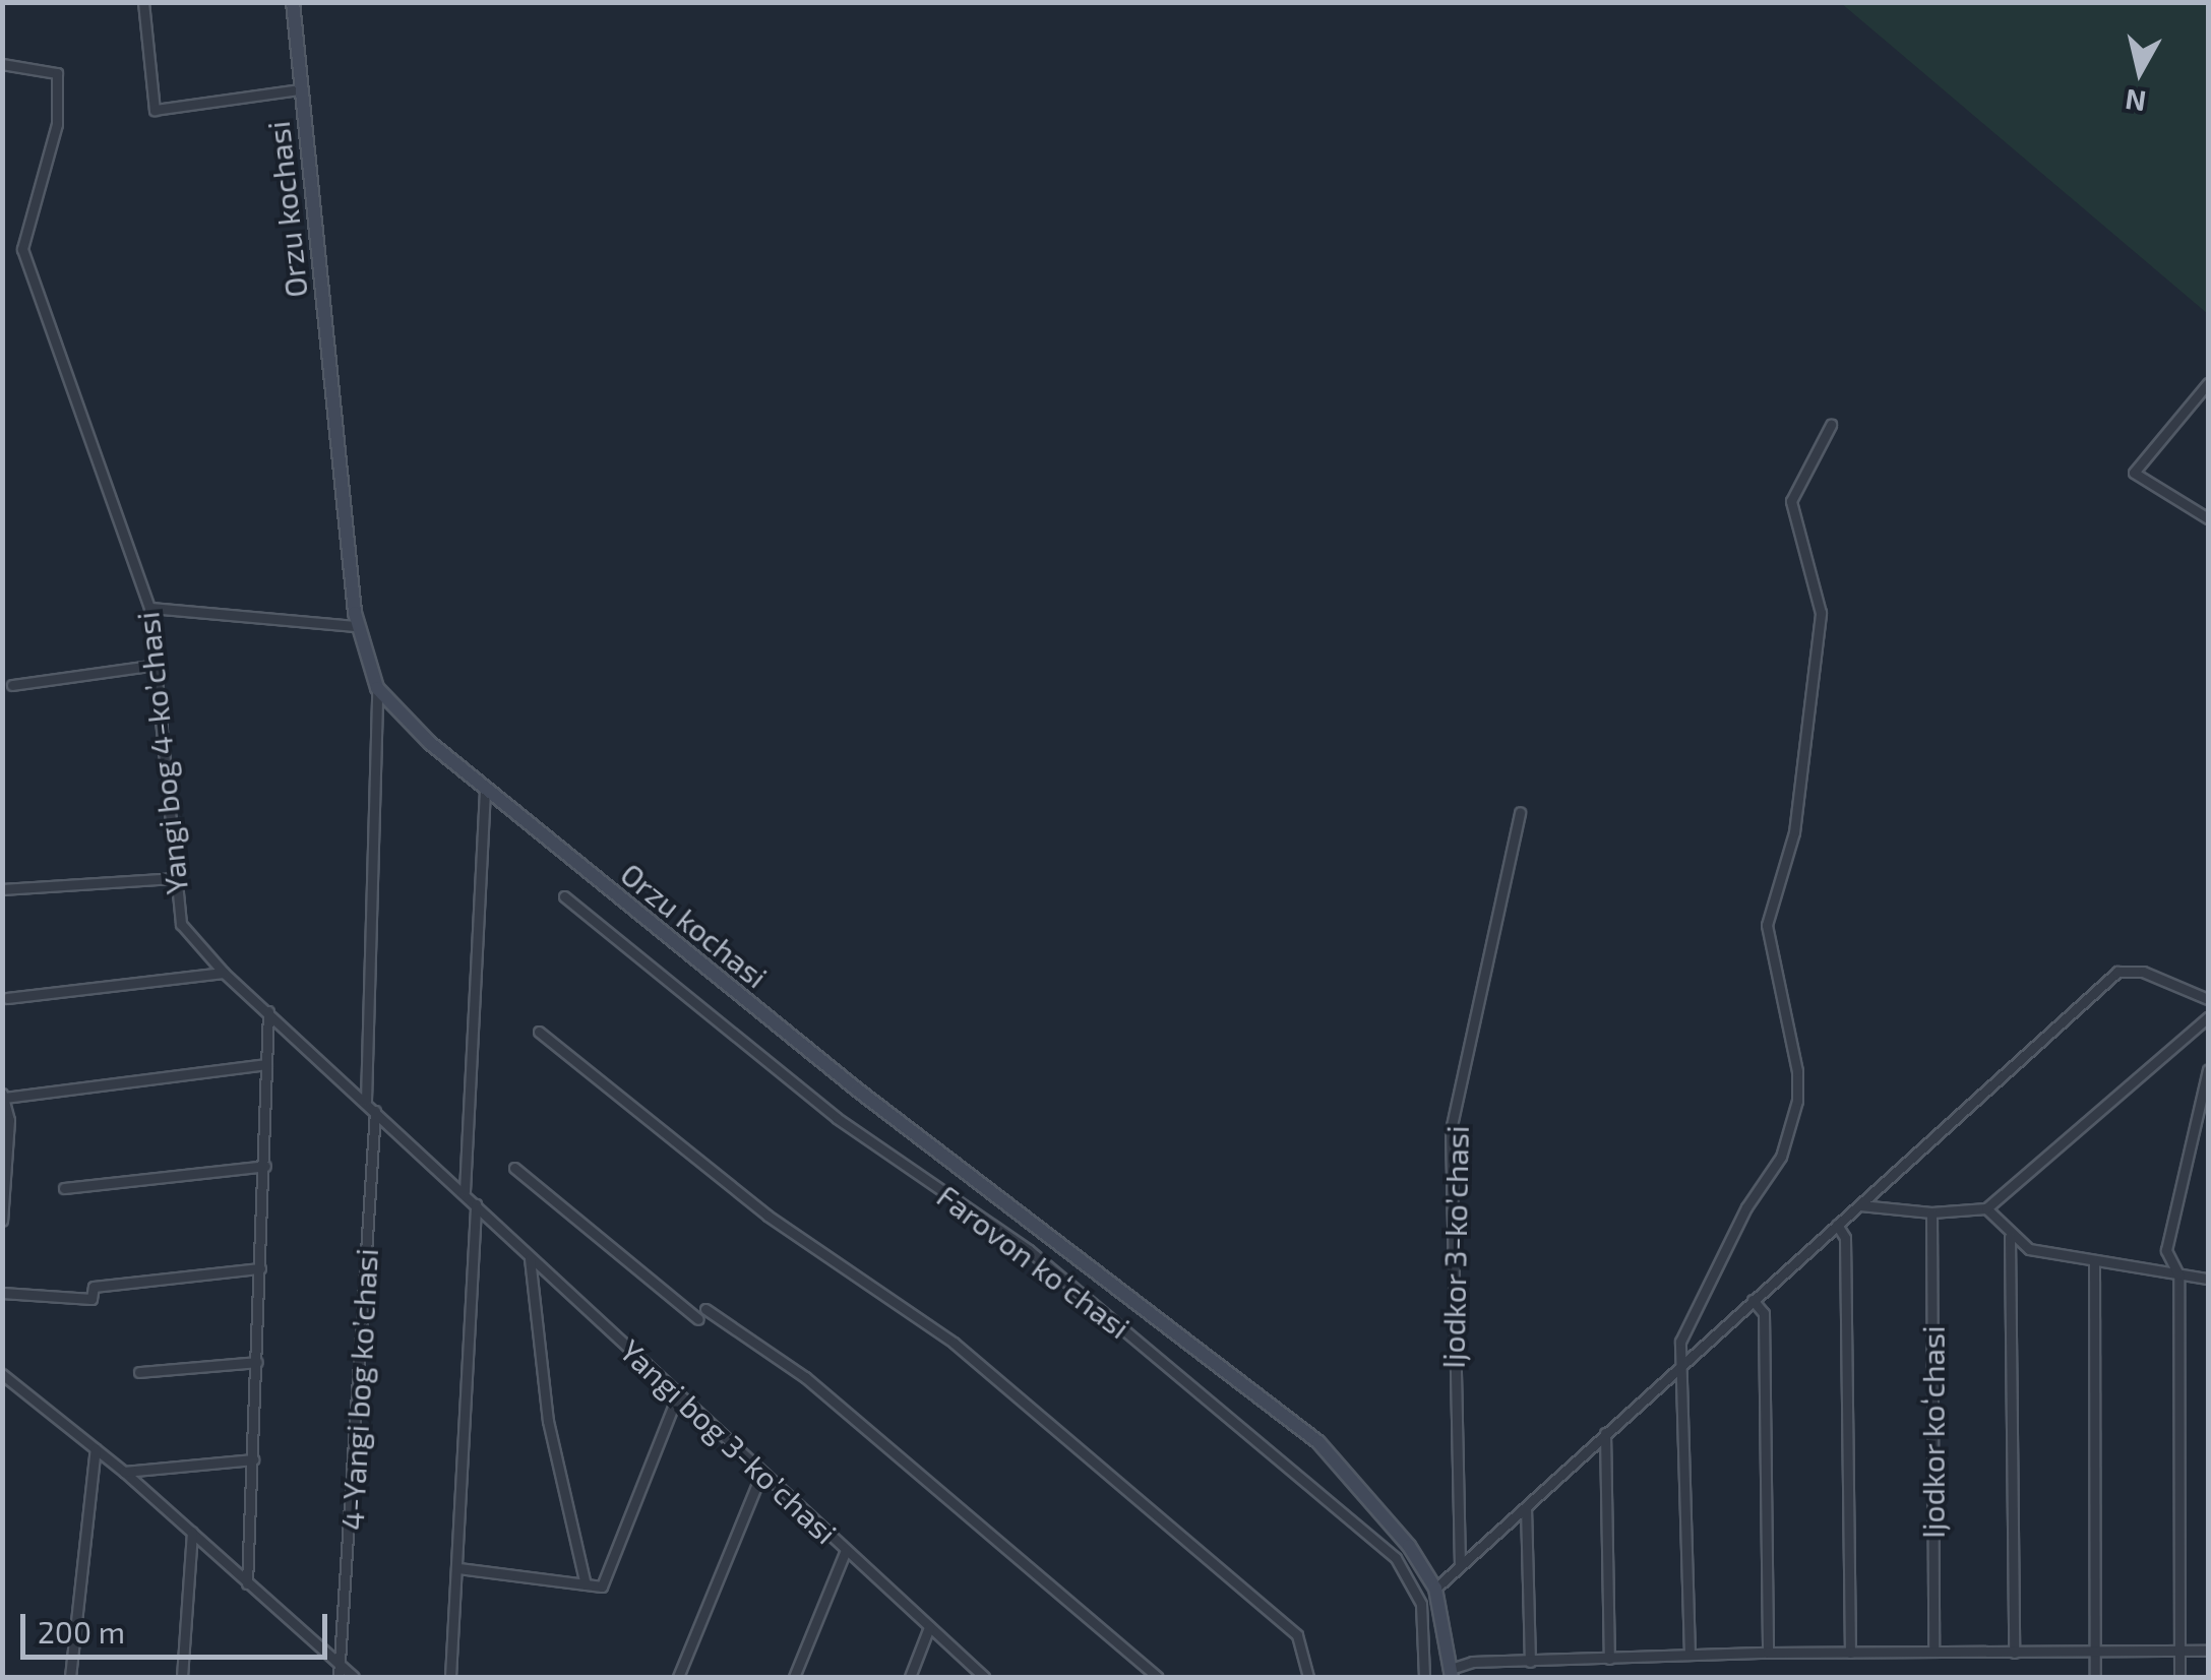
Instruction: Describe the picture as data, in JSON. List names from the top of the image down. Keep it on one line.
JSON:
{"streets":{"main road":["Orzu kochasi"],"street":["Yangi bog 4-koʼchasi","Ijodkor 3-koʼchasi","Farovon koʻchasi","4-Yangi bog koʼchasi","Ijodkor koʻchasi","Yangi bog 3-koʼchasi"]},"crossings":[["Yangi bog 4-koʼchasi","4-Yangi bog koʼchasi"],["Yangi bog 4-koʼchasi","Yangi bog 3-koʼchasi"]],"scale_bar":"200 m","north":"bottom"}
